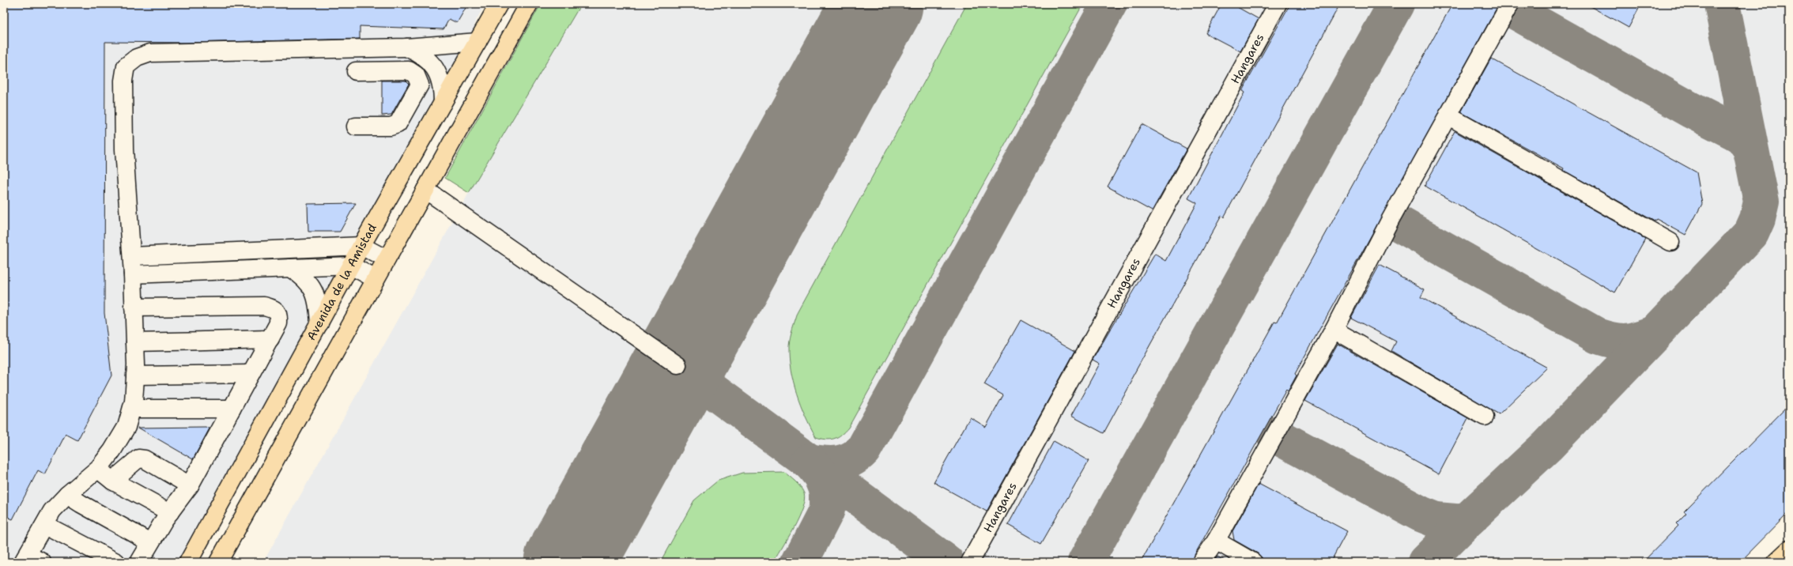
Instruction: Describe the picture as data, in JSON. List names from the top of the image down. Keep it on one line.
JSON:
{"streets":{"main road":["Avenida de la Amistad"],"lane":["Hangares"]}}
